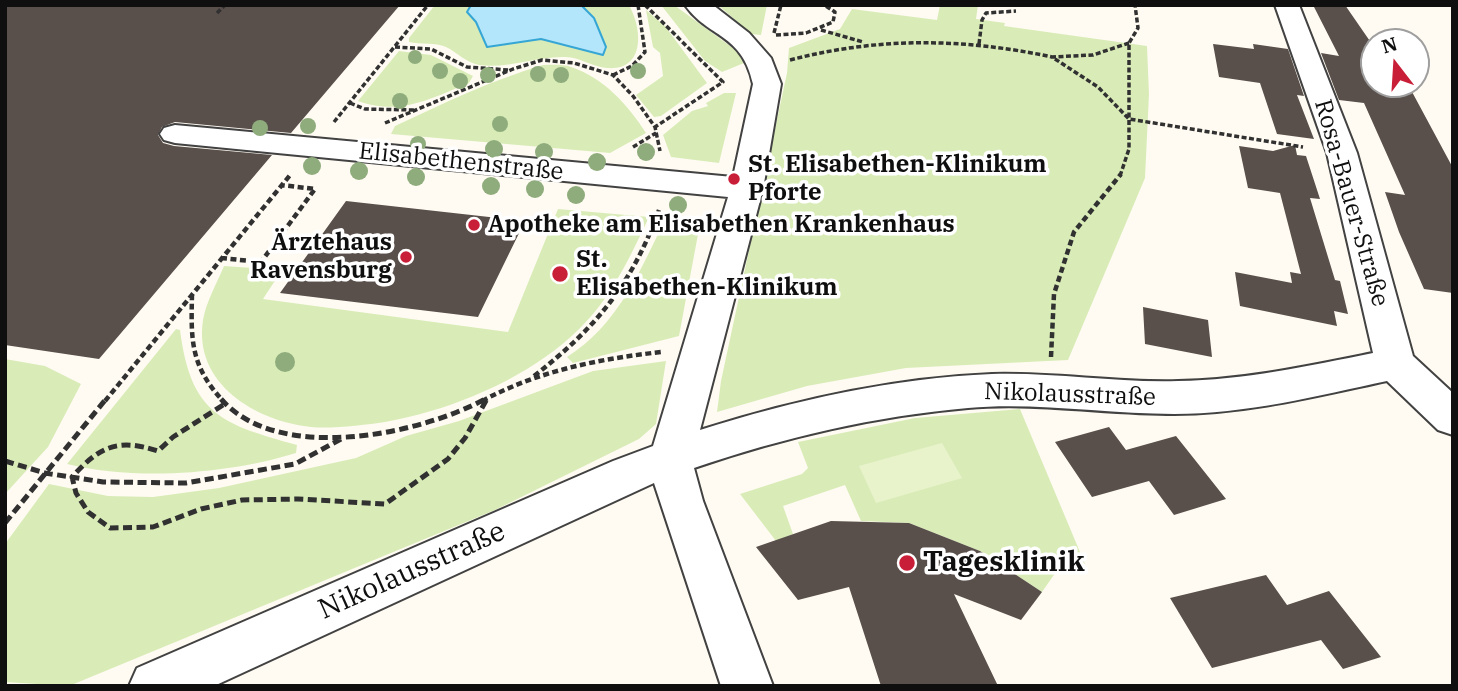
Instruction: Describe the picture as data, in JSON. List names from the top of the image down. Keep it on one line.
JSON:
{"streets":{"street":["Elisabethenstraße","Rosa-Bauer-Straße","Nikolausstraße"]},"crossings":[["Rosa-Bauer-Straße","Nikolausstraße"]],"places":["St. Elisabethen-Klinikum Pforte","Apotheke am Elisabethen Krankenhaus","Ärztehaus Ravensburg","St. Elisabethen-Klinikum","Tagesklinik"],"north":"top"}
